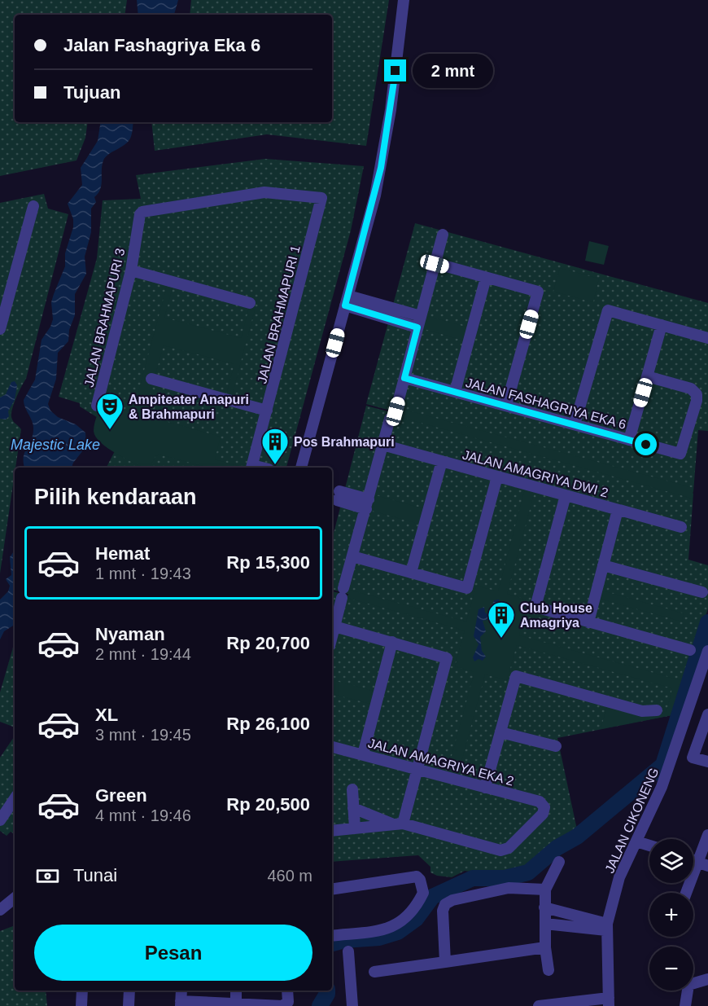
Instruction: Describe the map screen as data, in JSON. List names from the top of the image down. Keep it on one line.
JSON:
{"streets":{"street":["JALAN BRAHMAPURI 1","JALAN BRAHMAPURI 3","JALAN FASHAGRIYA EKA 6","JALAN AMAGRIYA DWI 2","JALAN AMAGRIYA EKA 2","JALAN CIKONENG"]},"crossings":[["JALAN BRAHMAPURI 1","JALAN BRAHMAPURI 3"]],"water":["Majestic Lake"],"places":{"theatre":["Ampiteater Anapuri & Brahmapuri"],"building":["Pos Brahmapuri","Club House Amagriya"]},"page":{"banner":["Jalan Fashagriya Eka 6","Tujuan"],"bubble":"2 mnt","heading":"Pilih kendaraan","list":[{"name":"Hemat","note":"1 mnt · 19:43","value":"Rp 15,300"},{"name":"Nyaman","note":"2 mnt · 19:44","value":"Rp 20,700"},{"name":"XL","note":"3 mnt · 19:45","value":"Rp 26,100"},{"name":"Green","note":"4 mnt · 19:46","value":"Rp 20,500"}],"map_buttons":["+","−"],"pay":["Tunai","460 m"],"buttons":"Pesan"}}
